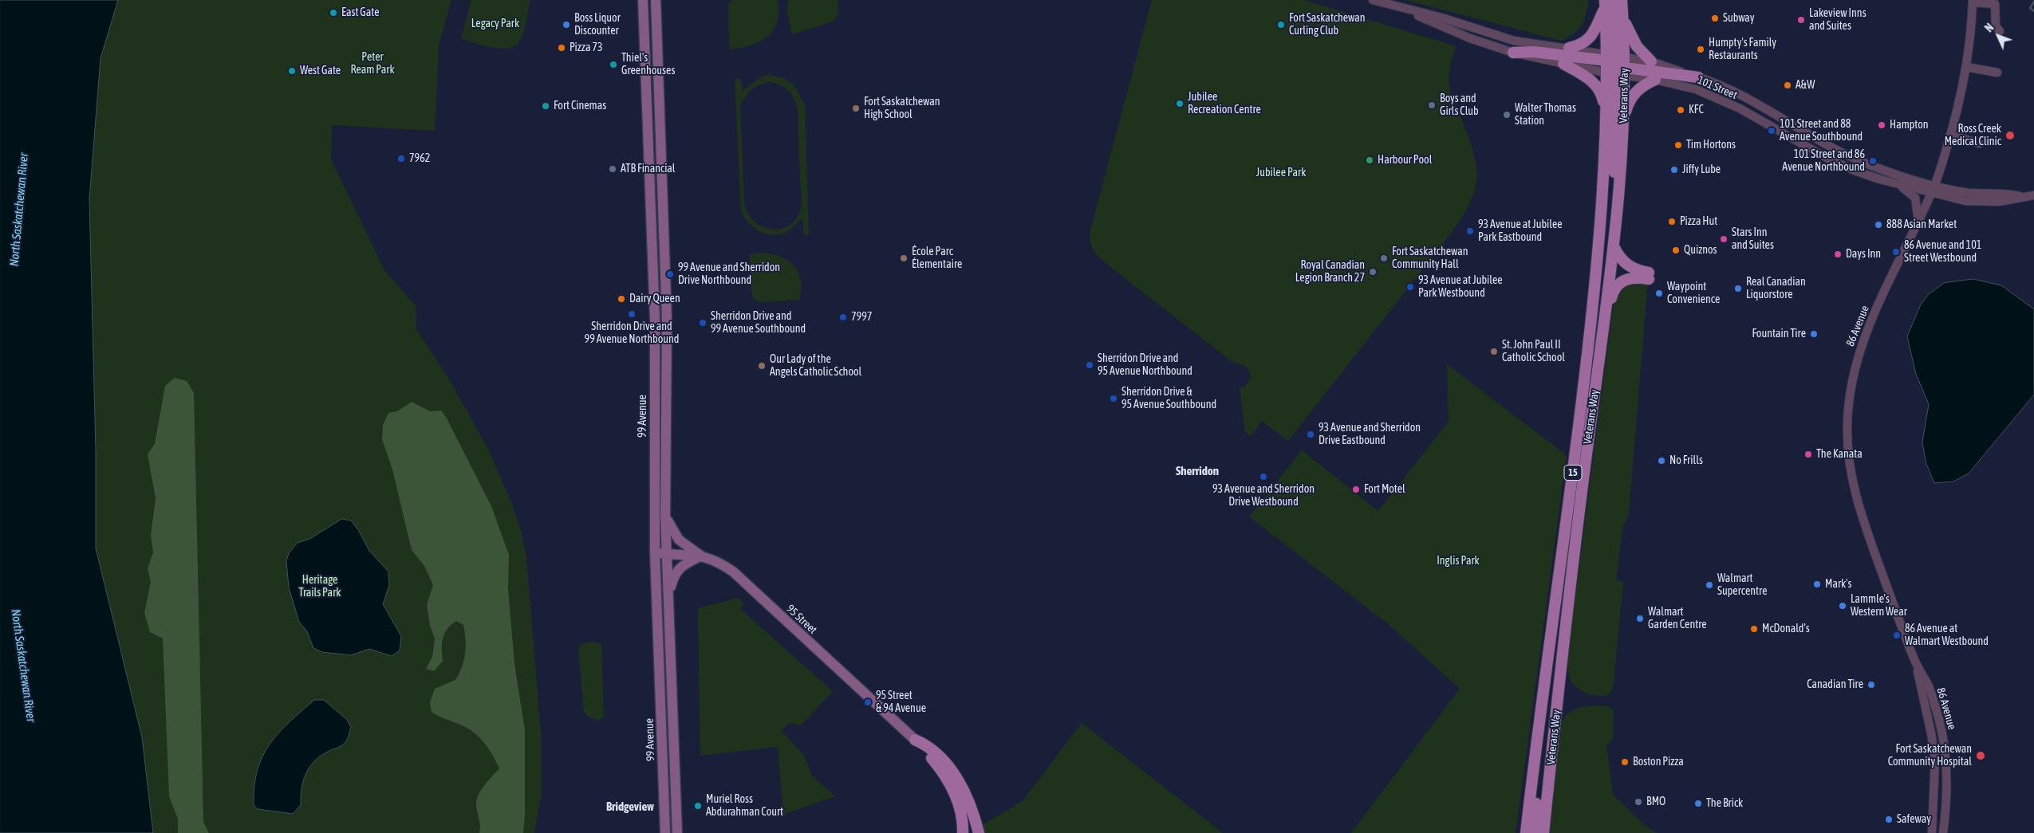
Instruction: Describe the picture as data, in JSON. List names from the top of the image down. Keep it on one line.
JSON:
{"streets":{"main road":["Veterans Way","99 Avenue","15","95 Street"],"street":["101 Street","86 Avenue"]},"crossings":[["101 Street","Veterans Way"],["101 Street","86 Avenue"],["99 Avenue","95 Street"]],"districts":["Sherridon","Bridgeview"],"water":["North Saskatchewan River"],"parks":["Legacy Park","Peter Ream Park","Jubilee Park","Inglis Park","Heritage Trails Park"],"places":["East Gate","Subway","Lakeview Inns and Suites","Boss Liquor Discounter","Fort Saskatchewan Curling Club","Pizza 73","Humpty's Family Restaurants","Thiel's Greenhouses","West Gate","A&W","Jubilee Recreation Centre","Boys and Girls Club","Fort Cinemas","Fort Saskatchewan High School","KFC","Walter Thomas Station","Hampton","101 Street and 88 Avenue Southbound","Ross Creek Medical Clinic","Tim Hortons","7962","Harbour Pool","101 Street and 86 Avenue Northbound","ATB Financial","Jiffy Lube","Pizza Hut","888 Asian Market","93 Avenue at Jubilee Park Eastbound","Stars Inn and Suites","Quiznos","86 Avenue and 101 Street Westbound","Days Inn","École Parc Élementaire","Fort Saskatchewan Community Hall","Royal Canadian Legion Branch 27","99 Avenue and Sherridon Drive Northbound","93 Avenue at Jubilee Park Westbound","Real Canadian Liquorstore","Waypoint Convenience","Dairy Queen","Sherridon Drive and 99 Avenue Northbound","7997","Sherridon Drive and 99 Avenue Southbound","Fountain Tire","St. John Paul II Catholic School","Sherridon Drive and 95 Avenue Northbound","Our Lady of the Angels Catholic School","Sherridon Drive & 95 Avenue Southbound","93 Avenue and Sherridon Drive Eastbound","The Kanata","No Frills","93 Avenue and Sherridon Drive Westbound","Fort Motel","Mark's","Walmart Supercentre","Lammle's Western Wear","Walmart Garden Centre","McDonald's","86 Avenue at Walmart Westbound","Canadian Tire","95 Street & 94 Avenue","Fort Saskatchewan Community Hospital","Boston Pizza","BMO","The Brick","Muriel Ross Abdurahman Court","Safeway"],"north":"top left"}
